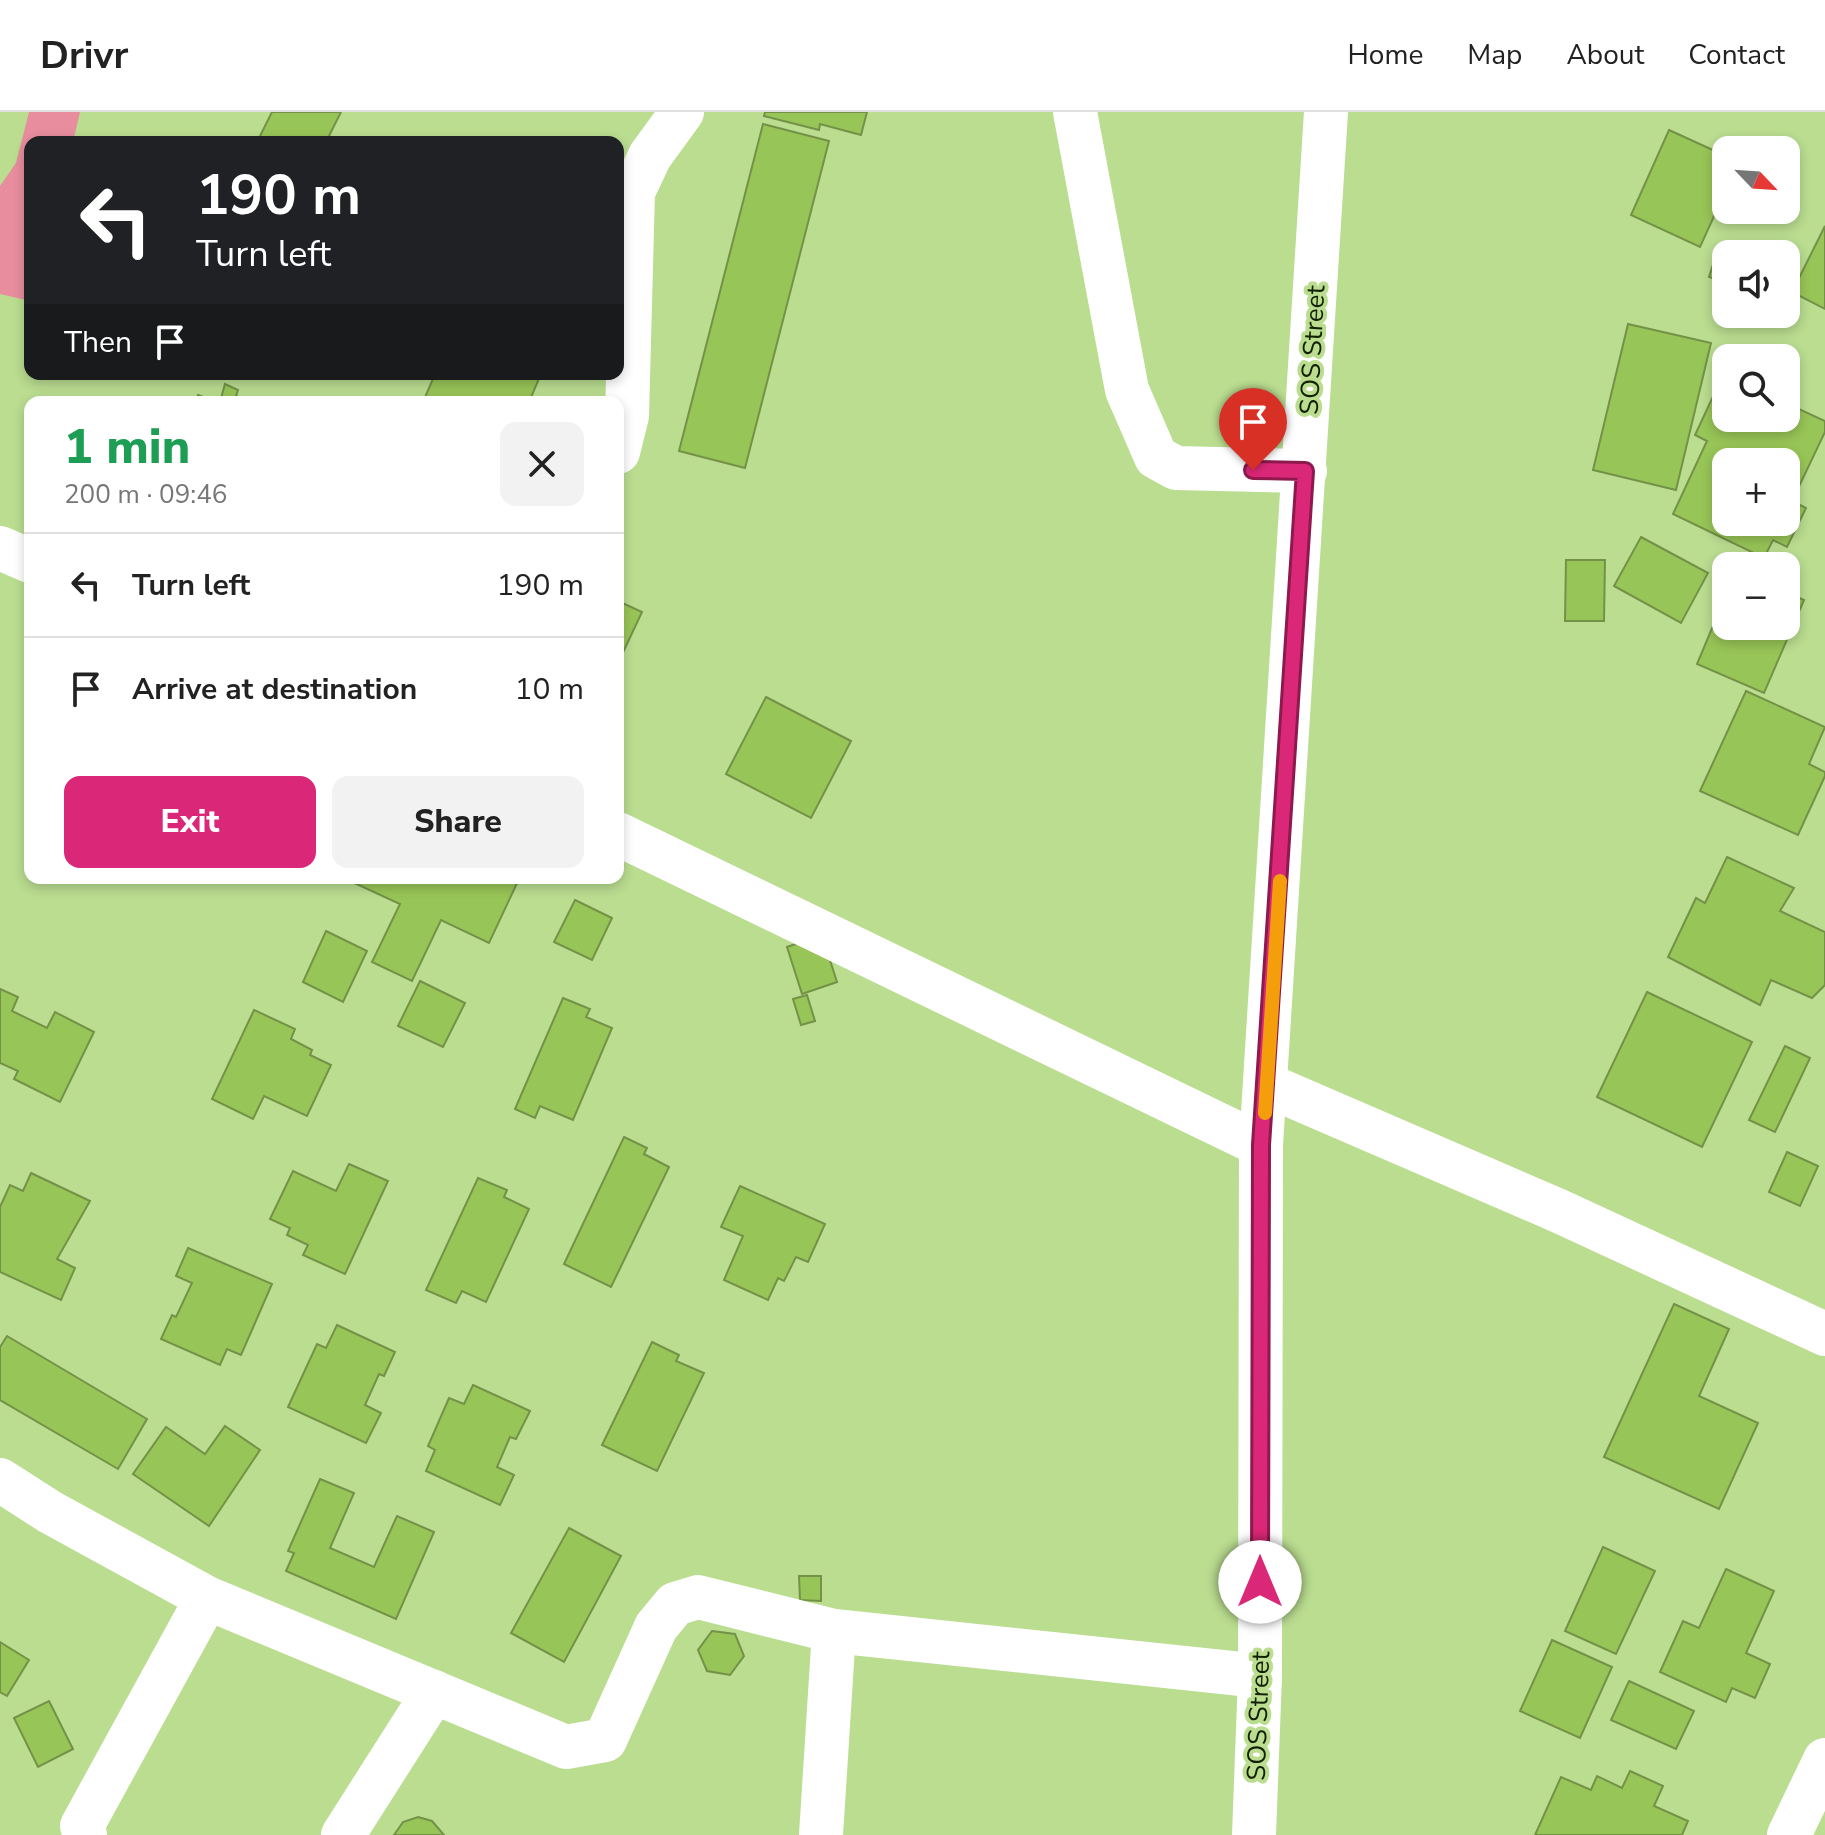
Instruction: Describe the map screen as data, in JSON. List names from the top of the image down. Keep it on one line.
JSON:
{"streets":{"street":["SOS Street"]},"north":"bottom right","page":{"header":"Drivr","nav":["Home","Map","About","Contact"],"map_buttons":["+","−"],"turn":["190 m","Turn left"],"then":"Then","heading":["1 min","200 m · 09:46"],"list":[{"name":"Turn left","value":"190 m"},{"name":"Arrive at destination","value":"10 m"}],"buttons":["Exit","Share"]}}
